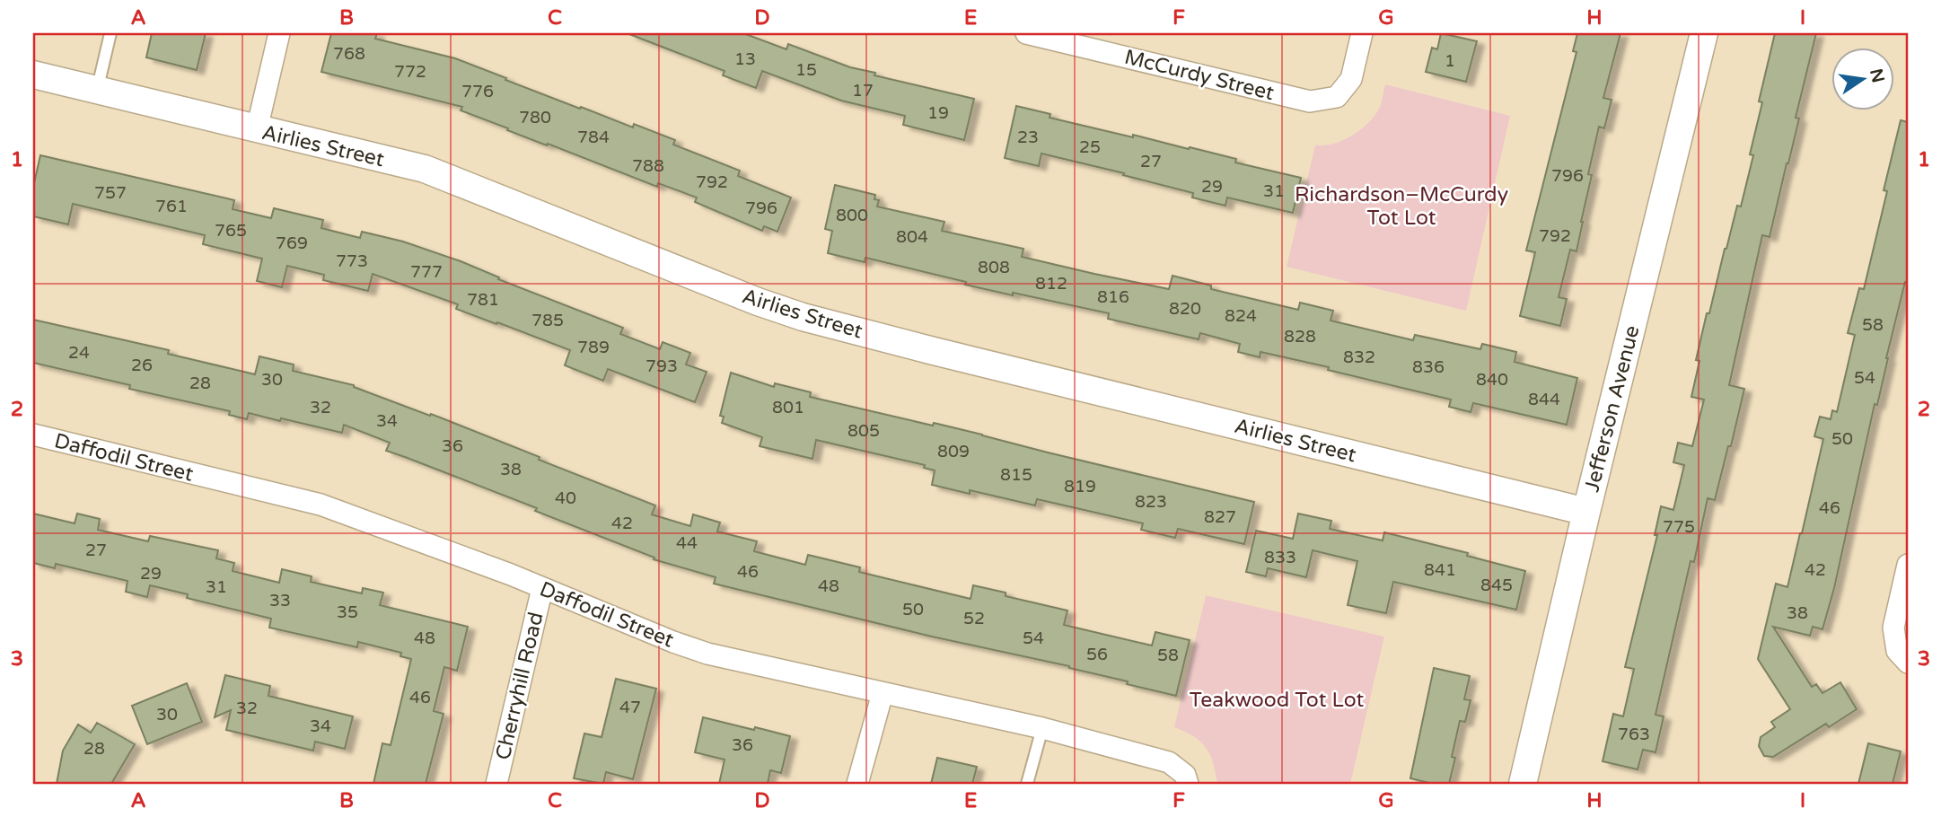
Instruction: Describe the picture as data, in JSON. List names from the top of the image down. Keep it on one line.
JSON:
{"streets":{"street":["McCurdy Street","Airlies Street","Jefferson Avenue","Daffodil Street","Cherryhill Road"]},"crossings":[["Airlies Street","Jefferson Avenue"],["Daffodil Street","Cherryhill Road"]],"parks":["Richardson–McCurdy Tot Lot","Teakwood Tot Lot"],"house_numbers":["768","13","1","15","772","17","776","19","780","784","23","25","27","788","796","792","29","31","757","761","796","800","765","792","804","769","773","808","777","812","816","781","820","824","785","58","828","789","24","832","26","793","836","54","30","840","28","844","32","801","34","805","50","36","809","38","815","819","40","823","46","827","42","775","44","27","833","841","42","46","29","845","48","31","33","50","35","38","52","48","54","56","58","46","47","32","30","34","763","36","28"],"north":"right","grid":{"columns":["A","B","C","D","E","F","G","H","I"],"rows":["1","2","3"]}}
